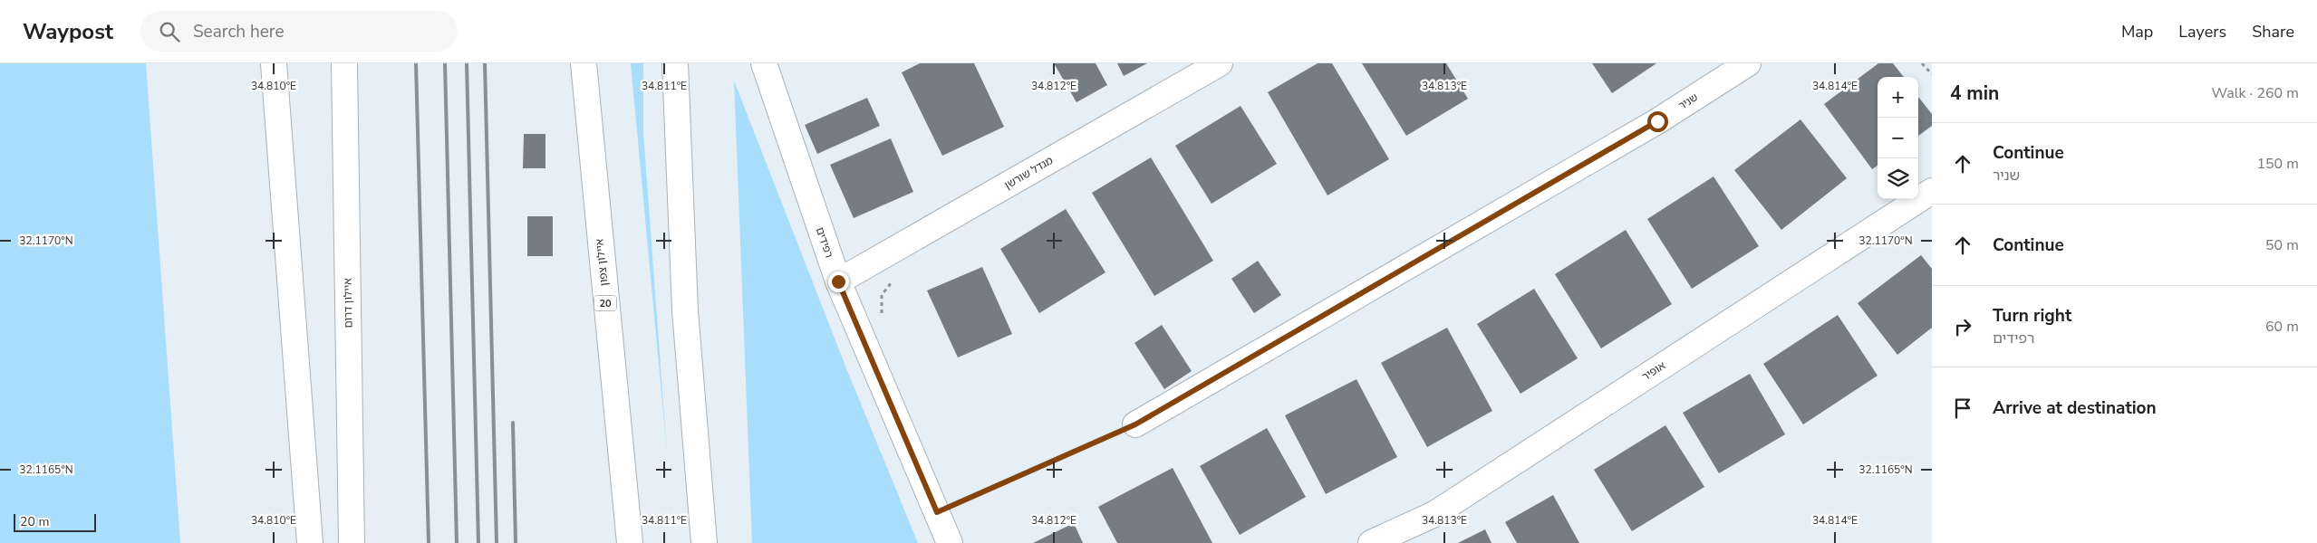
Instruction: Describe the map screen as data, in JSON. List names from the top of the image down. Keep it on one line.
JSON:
{"streets":{"main road":["שניר","מגדל שורשן","רפידים","איילון צפון","איילון דרום","20","אופיר"]},"crossings":[["מגדל שורשן","רפידים"]],"scale_bar":"20 m","page":{"header":"Waypost","search":"Search here","nav":["Map","Layers","Share"],"heading":["4 min","Walk · 260 m"],"map_buttons":["+","−"],"list":[["Continue","שניר","150 m"],["Continue","50 m"],["Turn right","רפידים","60 m"],"Arrive at destination"],"scale":"20 m"},"coordinates":["34.810°E","34.811°E","34.812°E","34.813°E","34.814°E","32.1170°N","32.1165°N"]}
